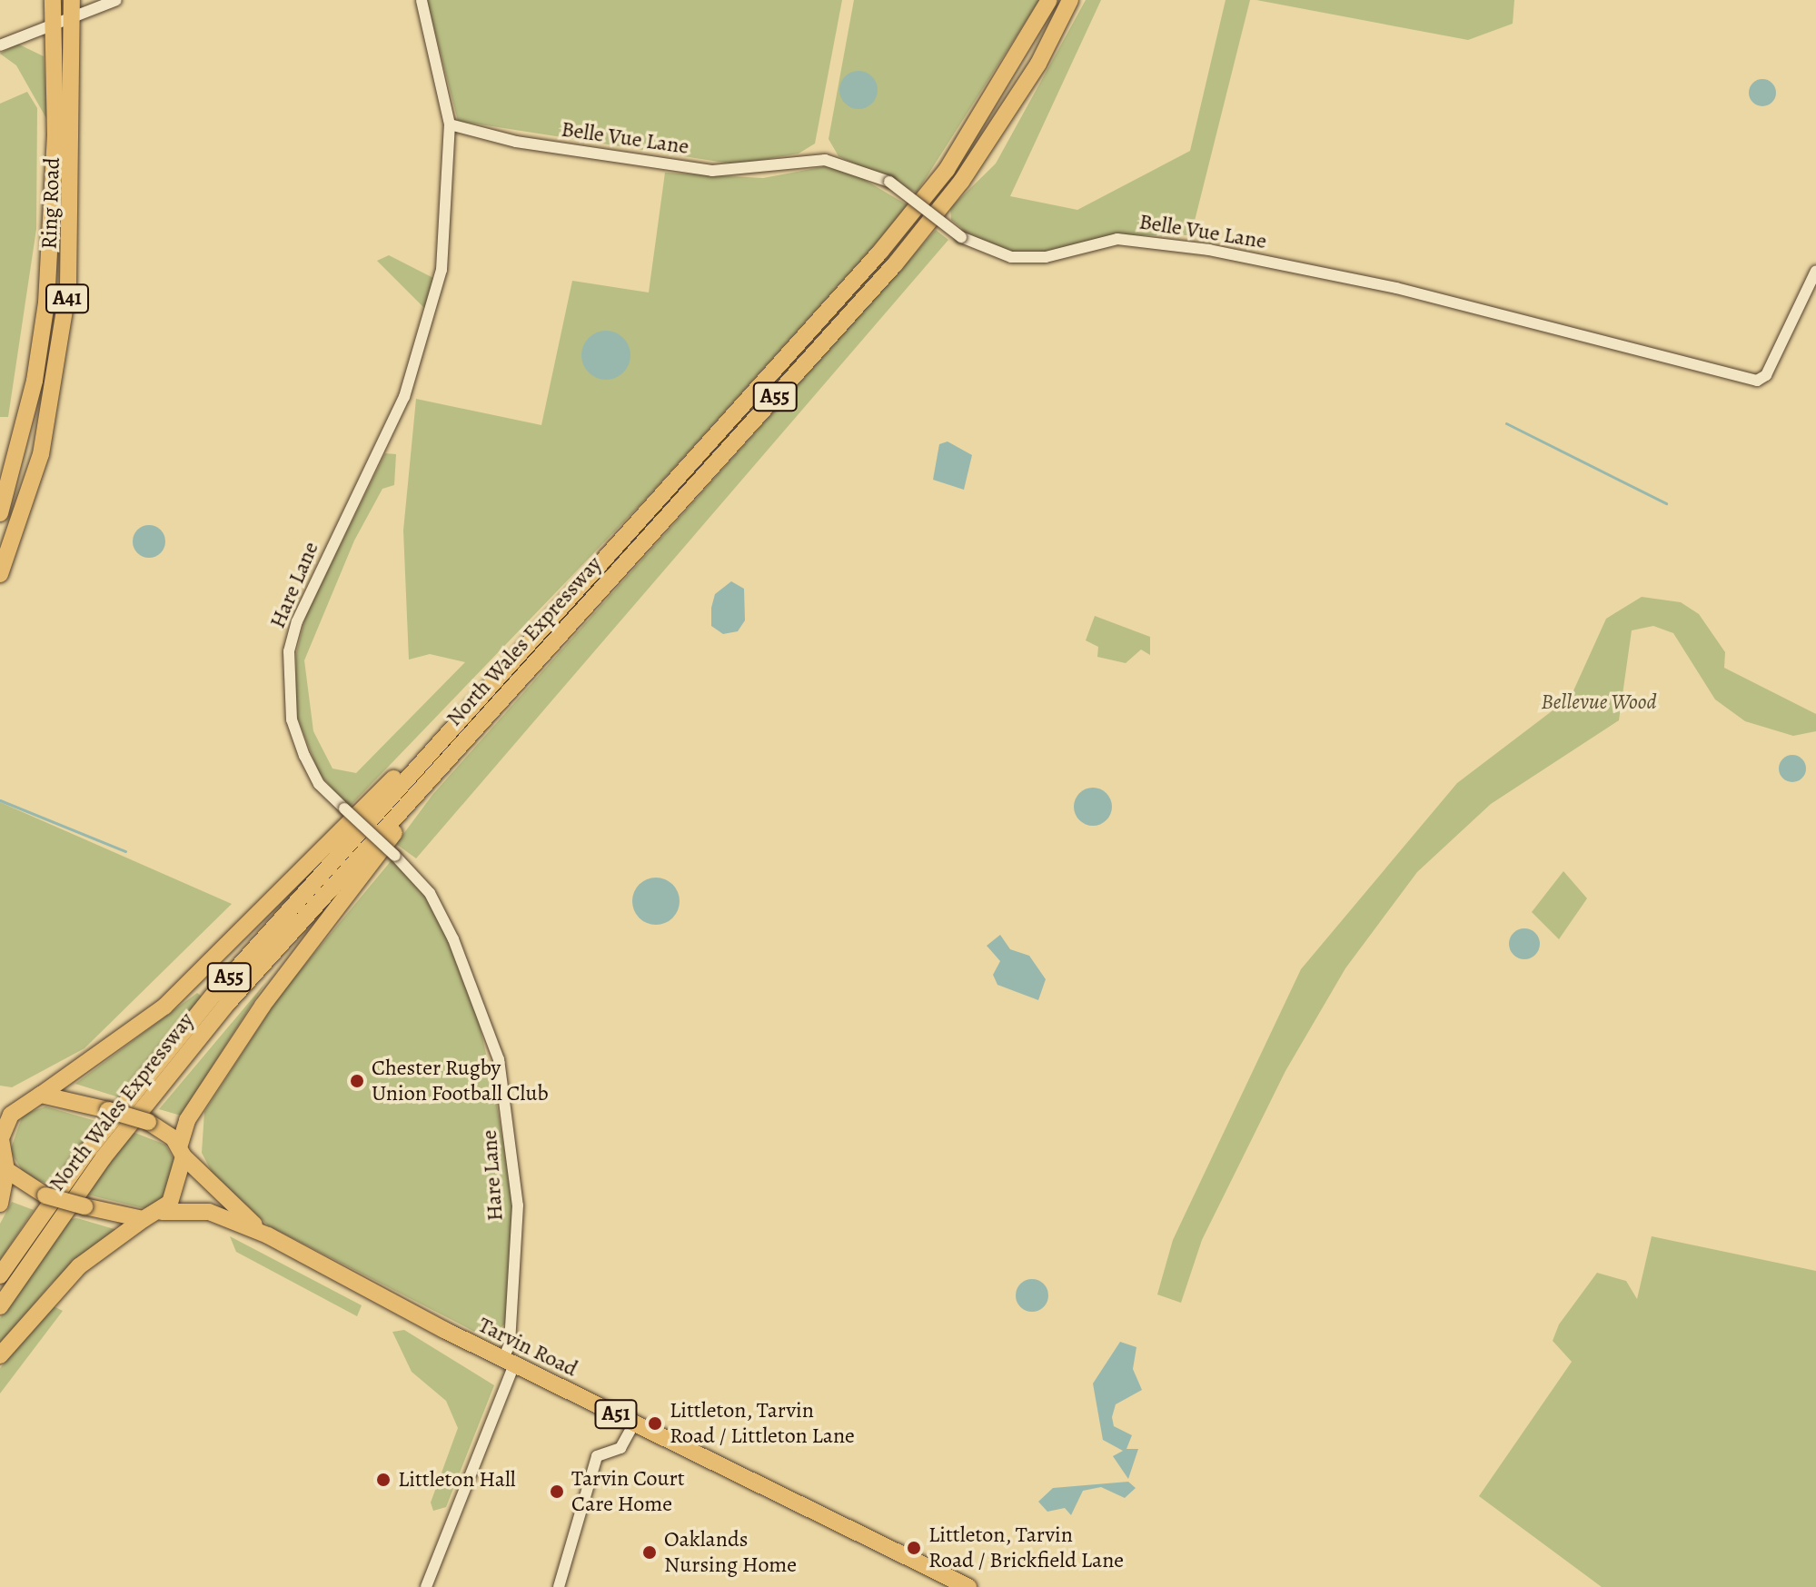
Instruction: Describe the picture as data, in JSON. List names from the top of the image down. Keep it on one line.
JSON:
{"streets":{"highway":["Ring Road","A41","A55","North Wales Expressway","Tarvin Road","A51"],"street":["Belle Vue Lane","Hare Lane"]},"crossings":[["Belle Vue Lane","Hare Lane"],["Hare Lane","Tarvin Road"],["Tarvin Road","A51"]],"parks":["Bellevue Wood"],"places":["Chester Rugby Union Football Club","Littleton, Tarvin Road / Littleton Lane","Littleton Hall","Tarvin Court Care Home","Littleton, Tarvin Road / Brickfield Lane","Oaklands Nursing Home"]}
